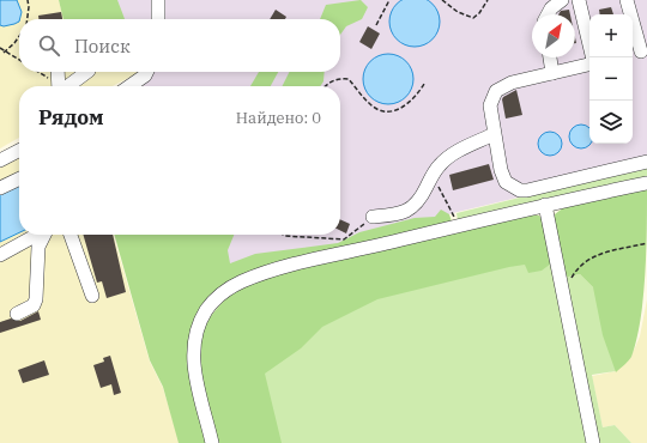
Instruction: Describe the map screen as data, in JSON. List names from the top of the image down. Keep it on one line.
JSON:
{"north":"top right","page":{"map_buttons":["+","−"],"search":"Поиск","heading":["Рядом","Найдено: 0"]}}
